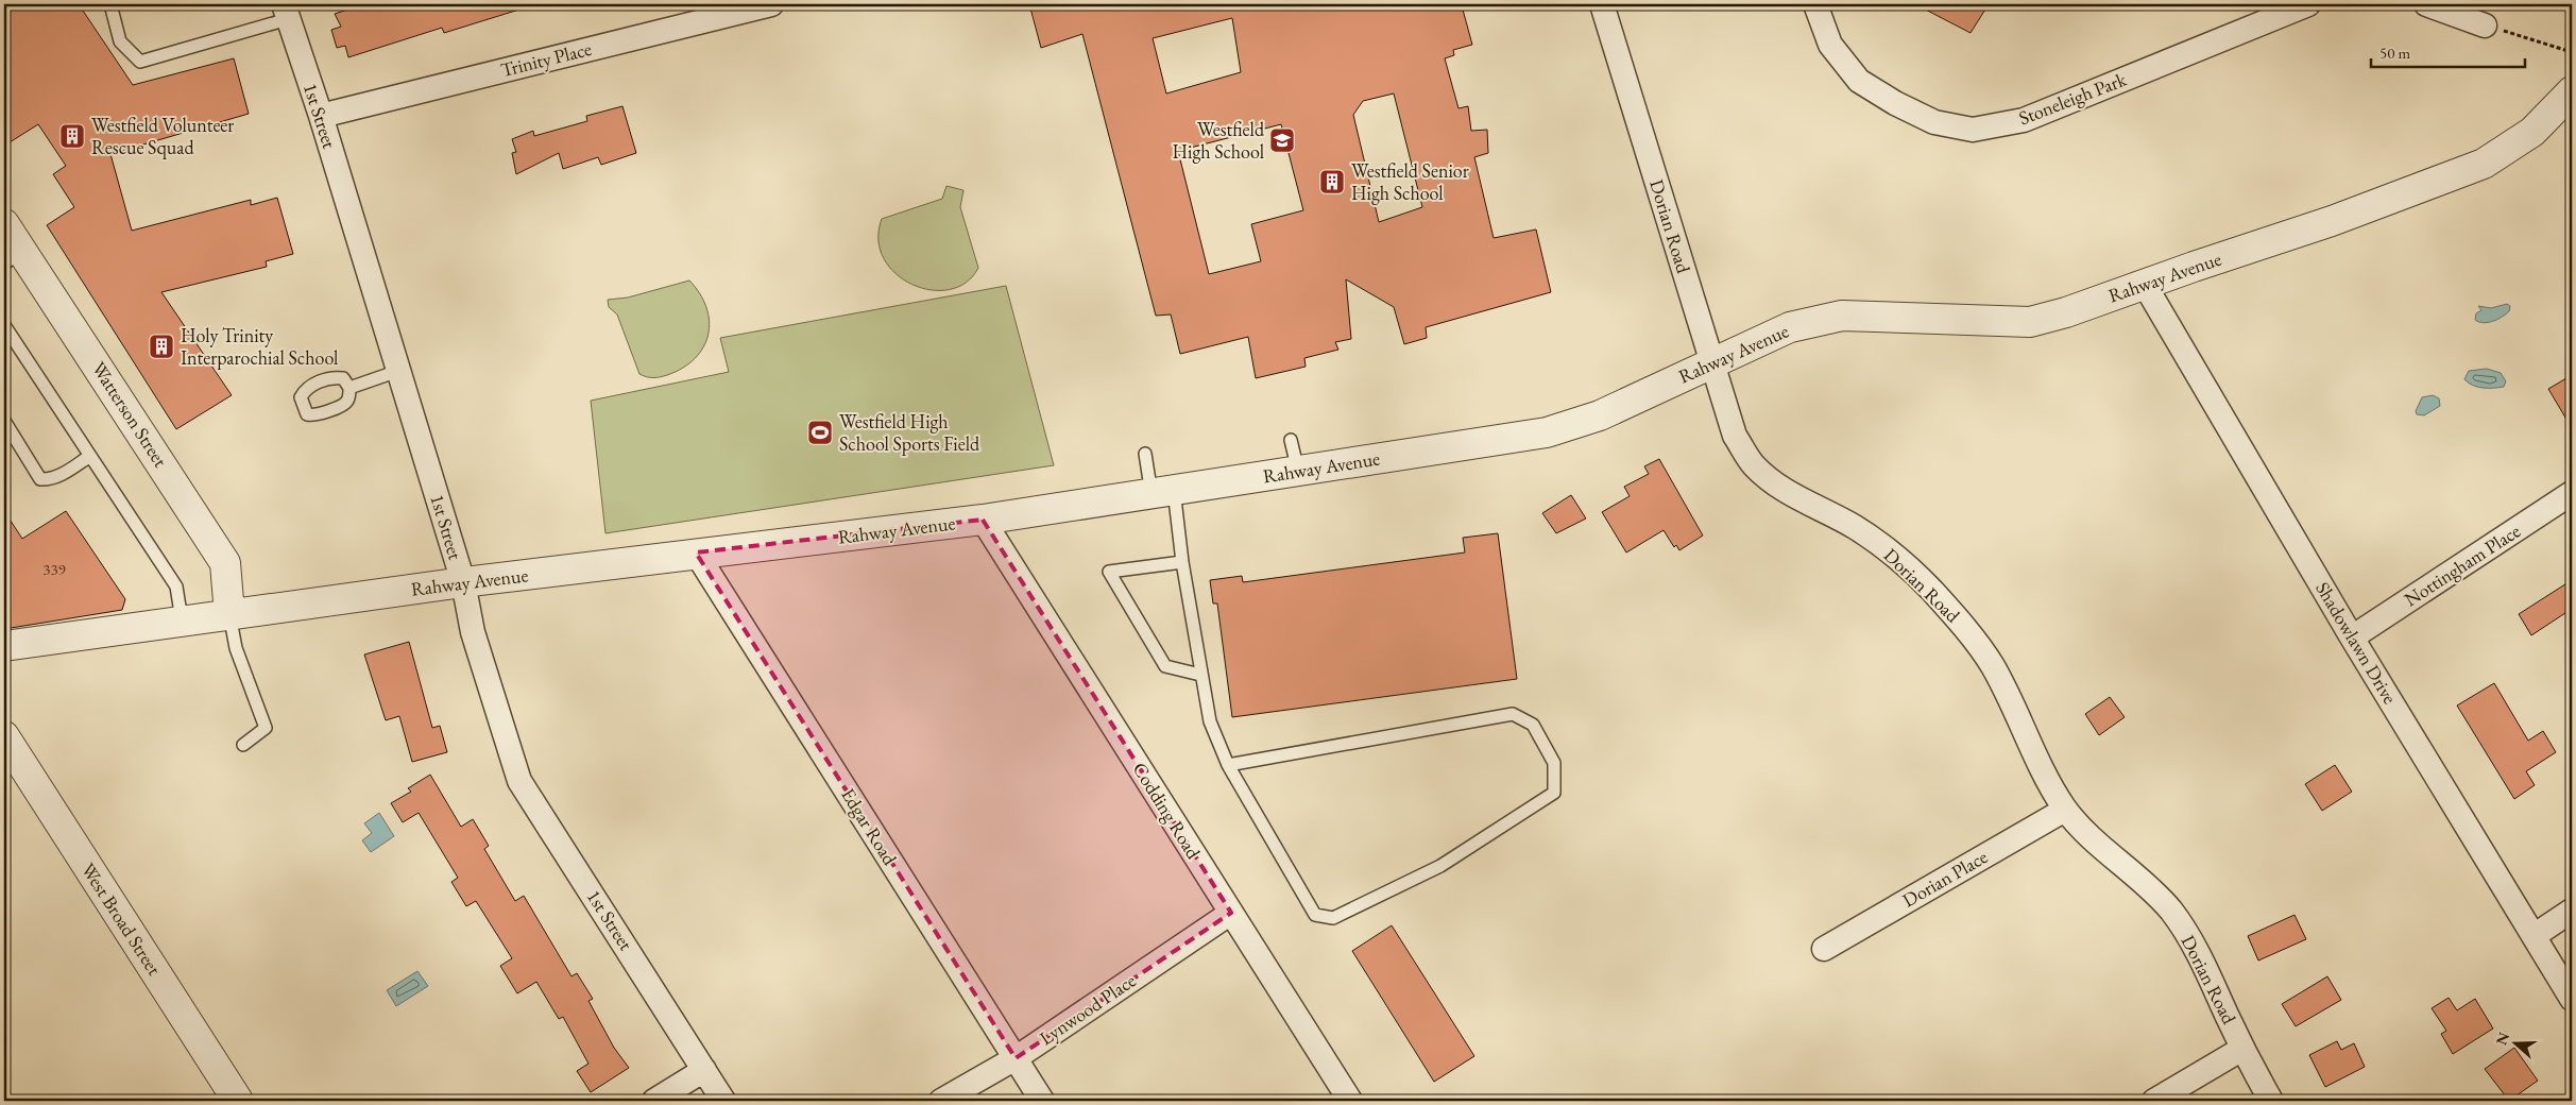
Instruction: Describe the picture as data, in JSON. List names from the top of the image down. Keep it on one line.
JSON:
{"streets":{"street":["Trinity Place","Stoneleigh Park","1st Street","Dorian Road","Rahway Avenue","Watterson Street","Nottingham Place","Shadowlawn Drive","Codding Road","Edgar Road","Dorian Place","West Broad Street","Lynwood Place"]},"crossings":[["Trinity Place","1st Street"],["1st Street","Rahway Avenue"],["Dorian Road","Rahway Avenue"],["Dorian Road","Dorian Place"],["Rahway Avenue","Watterson Street"],["Rahway Avenue","Shadowlawn Drive"],["Rahway Avenue","Codding Road"],["Rahway Avenue","Edgar Road"],["Nottingham Place","Shadowlawn Drive"],["Codding Road","Lynwood Place"],["Edgar Road","Lynwood Place"]],"places":{"building":["Westfield Volunteer Rescue Squad","Westfield Senior High School","Holy Trinity Interparochial School"],"school or university":["Westfield High School"],"sports":["Westfield High School Sports Field"]},"house_numbers":["339"],"scale_bar":"50 m","north":"left"}
